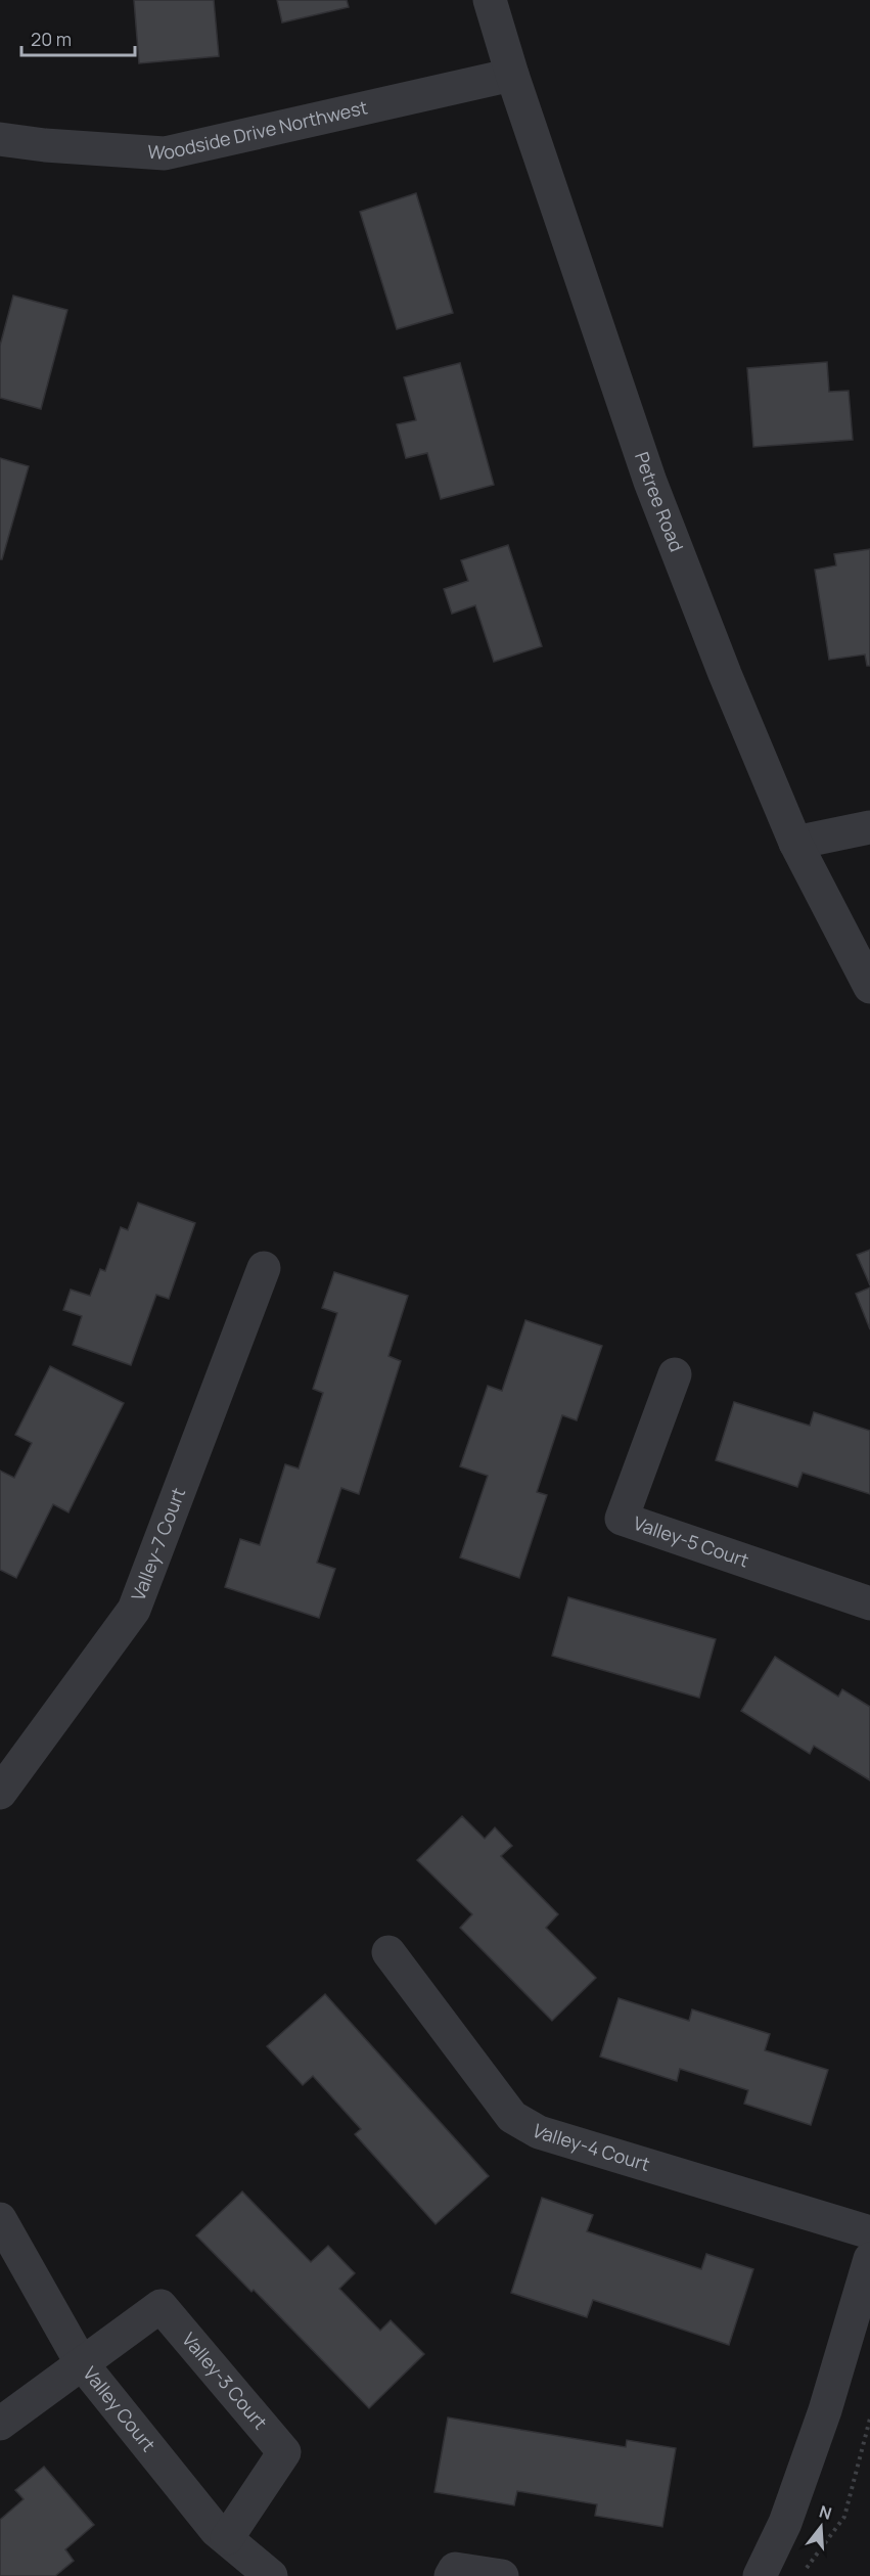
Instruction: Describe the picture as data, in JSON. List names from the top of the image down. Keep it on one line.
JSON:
{"streets":{"street":["Woodside Drive Northwest","Petree Road","Valley-5 Court","Valley-7 Court","Valley-4 Court","Valley-3 Court","Valley Court"]},"crossings":[["Woodside Drive Northwest","Petree Road"],["Valley-3 Court","Valley Court"]],"scale_bar":"20 m","north":"top"}
